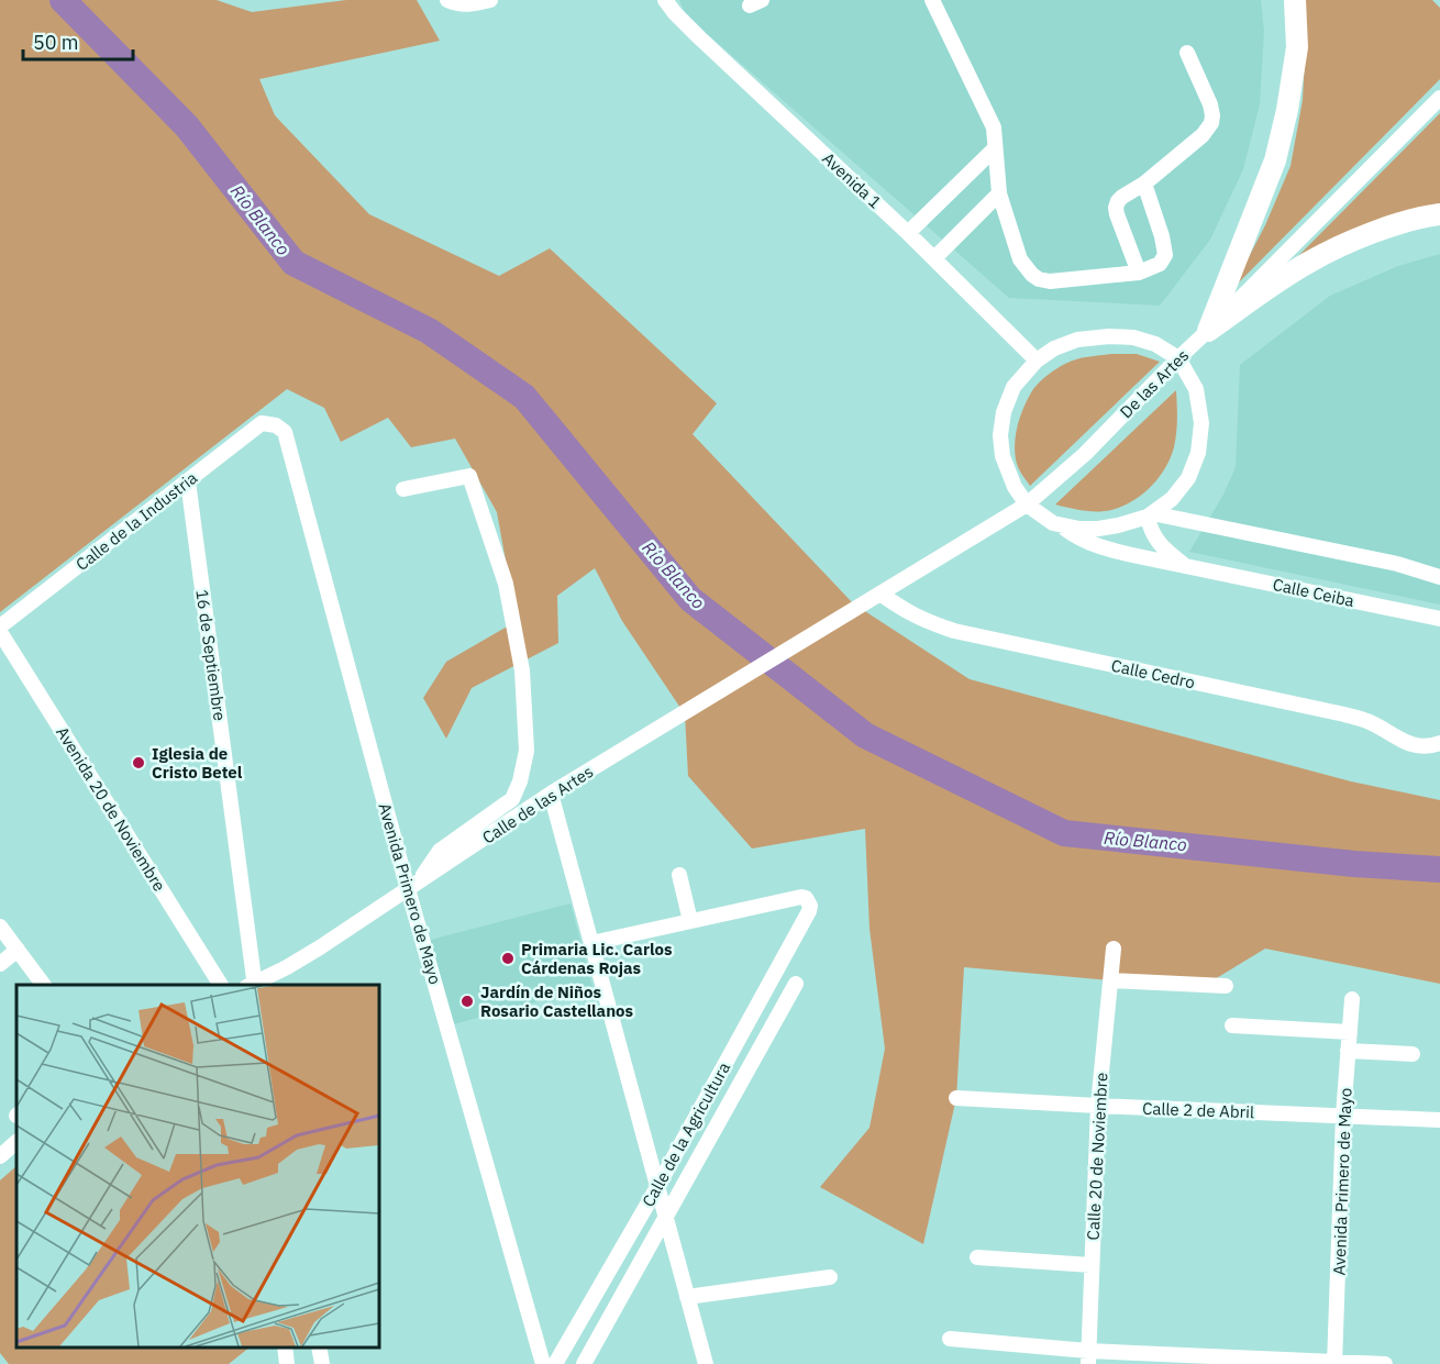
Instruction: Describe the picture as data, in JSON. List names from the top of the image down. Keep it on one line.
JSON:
{"streets":{"street":["Avenida 1","De las Artes","Calle de la Industria","Calle Ceiba","16 de Septiembre","Calle Cedro","Calle de las Artes","Avenida 20 de Noviembre","Avenida Primero de Mayo","Calle 2 de Abril","Calle de la Agricultura","Calle 20 de Noviembre"]},"crossings":[["De las Artes","Calle Ceiba"],["De las Artes","Calle Cedro"],["De las Artes","Calle de las Artes"],["Calle de la Industria","16 de Septiembre"],["Calle de la Industria","Avenida Primero de Mayo"],["16 de Septiembre","Calle de las Artes"],["Calle de las Artes","Avenida Primero de Mayo"],["Avenida Primero de Mayo","Calle 2 de Abril"],["Calle 2 de Abril","Calle 20 de Noviembre"]],"water":["Río Blanco"],"places":["Iglesia de Cristo Betel","Primaria Lic. Carlos Cárdenas Rojas","Jardín de Niños Rosario Castellanos"],"scale_bar":"50 m"}
